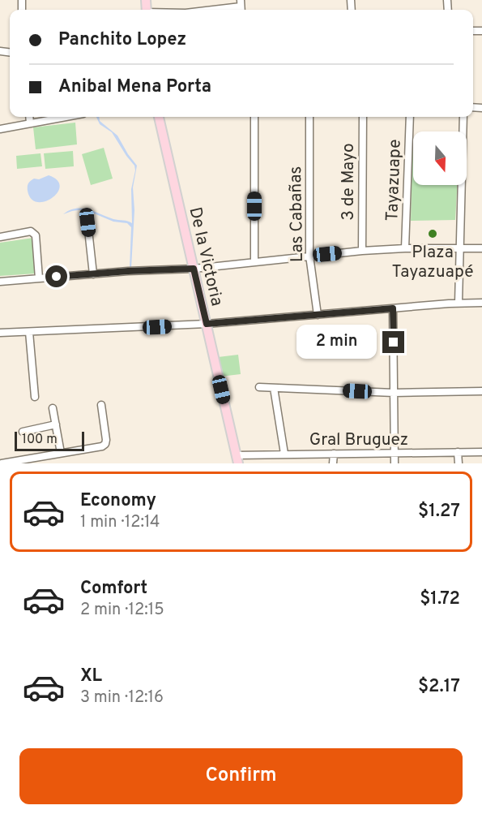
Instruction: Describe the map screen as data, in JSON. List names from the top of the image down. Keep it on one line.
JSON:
{"streets":{"main road":["De la Victoria"],"street":["Tayazuape","3 de Mayo","Las Cabañas","Gral Bruguez"]},"crossings":[["De la Victoria","Gral Bruguez"]],"places":["Plaza Tayazuapé"],"scale_bar":"100 m","north":"bottom","page":{"banner":["Panchito Lopez","Anibal Mena Porta"],"bubble":"2 min","scale":"100 m","list":[{"name":"Economy","note":"1 min · 12:14","value":"$1.27"},{"name":"Comfort","note":"2 min · 12:15","value":"$1.72"},{"name":"XL","note":"3 min · 12:16","value":"$2.17"}],"buttons":"Confirm"}}
